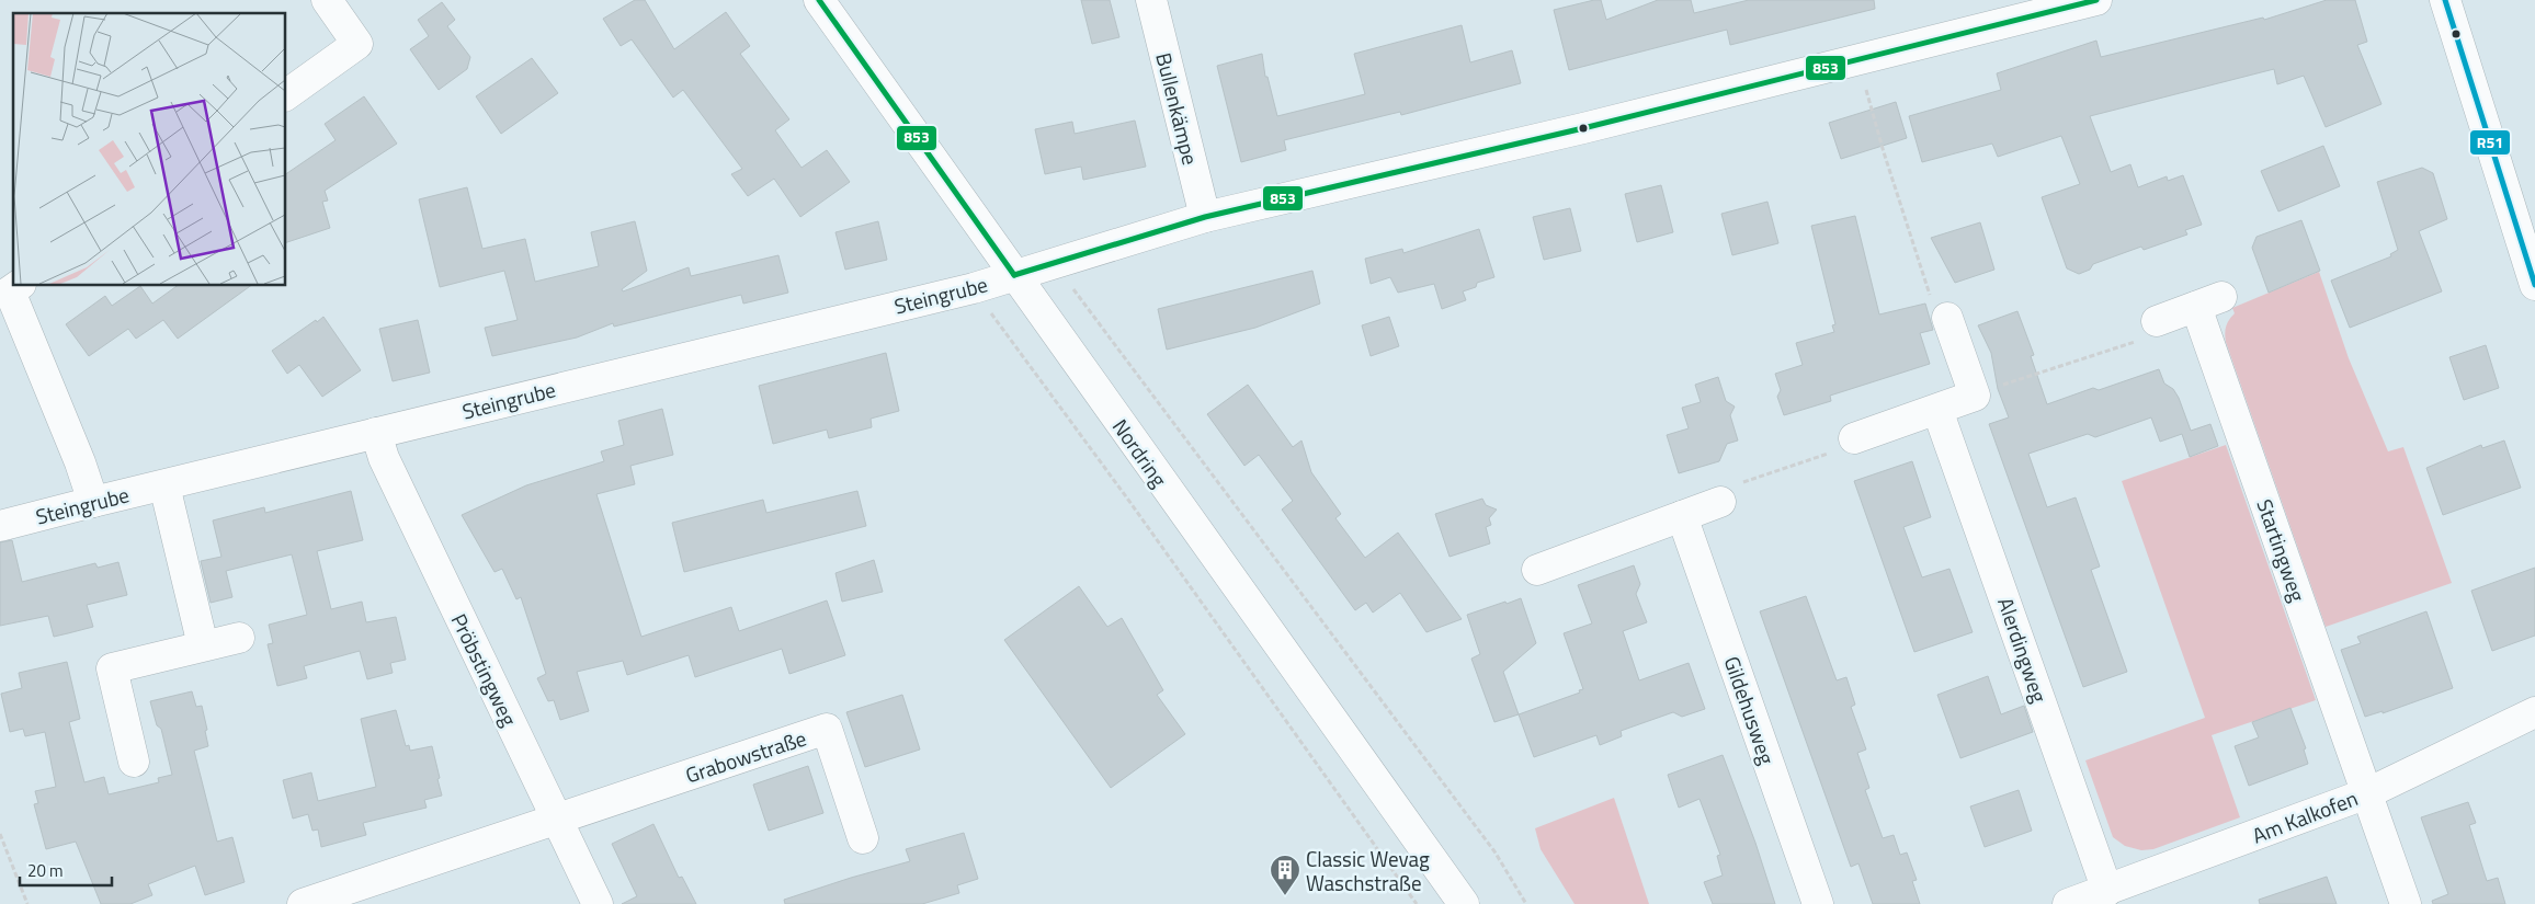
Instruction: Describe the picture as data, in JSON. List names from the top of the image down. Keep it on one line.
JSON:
{"streets":{"street":["Bullenkämpe","Steingrube","Nordring","Startingweg","Alerdingweg","Pröbstingweg","Gildehusweg","Grabowstraße","Am Kalkofen"]},"crossings":[["Bullenkämpe","Steingrube"],["Steingrube","Nordring"],["Steingrube","Pröbstingweg"],["Startingweg","Am Kalkofen"],["Alerdingweg","Am Kalkofen"],["Pröbstingweg","Grabowstraße"]],"places":{"building":["Classic Wevag Waschstraße"]},"lines":["transit line 853","transit line R51"],"scale_bar":"20 m"}
